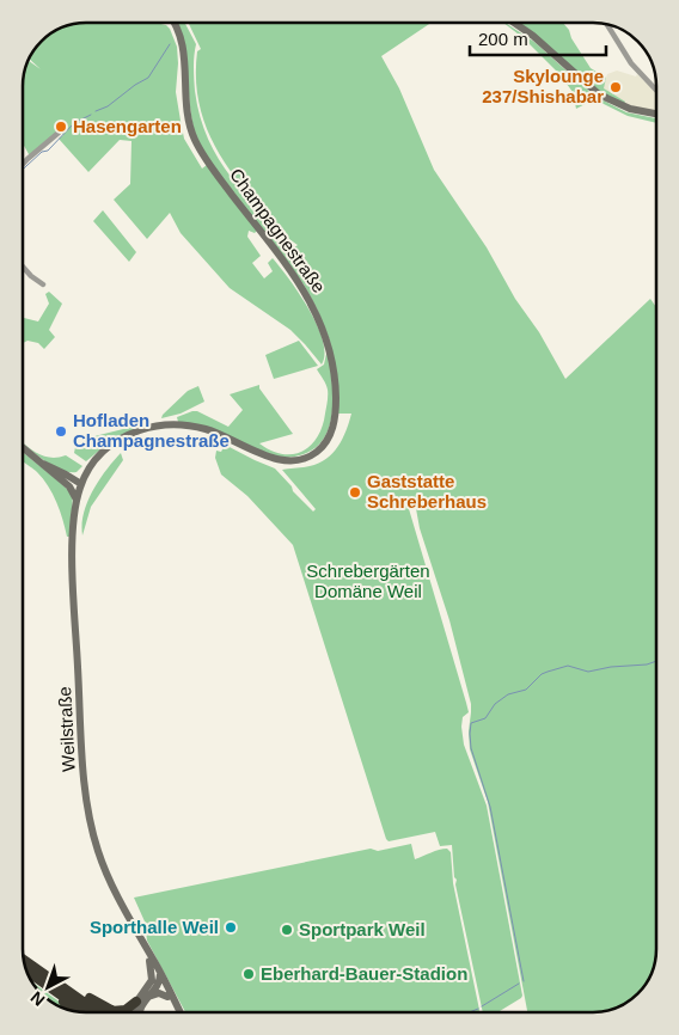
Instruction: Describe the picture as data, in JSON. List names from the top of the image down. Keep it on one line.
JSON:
{"streets":{"main road":["Champagnestraße","Weilstraße"]},"crossings":[["Champagnestraße","Weilstraße"]],"parks":["Schrebergärten Domäne Weil"],"places":["Skylounge 237/Shishabar","Hasengarten","Hofladen Champagnestraße","Gaststatte Schreberhaus","Sporthalle Weil","Sportpark Weil","Eberhard-Bauer-Stadion"],"scale_bar":"200 m","north":"bottom left"}
